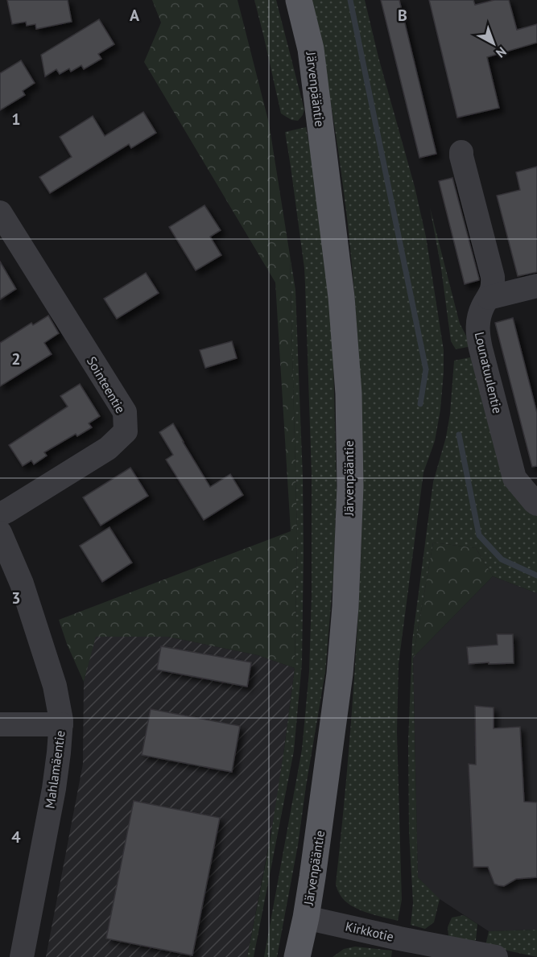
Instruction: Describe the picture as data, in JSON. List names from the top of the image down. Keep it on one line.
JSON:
{"streets":{"main road":["Järvenpääntie"],"street":["Lounatuulentie","Sointeentie","Mahlamäentie","Kirkkotie"]},"crossings":[["Järvenpääntie","Kirkkotie"]],"north":"bottom right","grid":{"columns":["A","B"],"rows":["1","2","3","4"]}}
